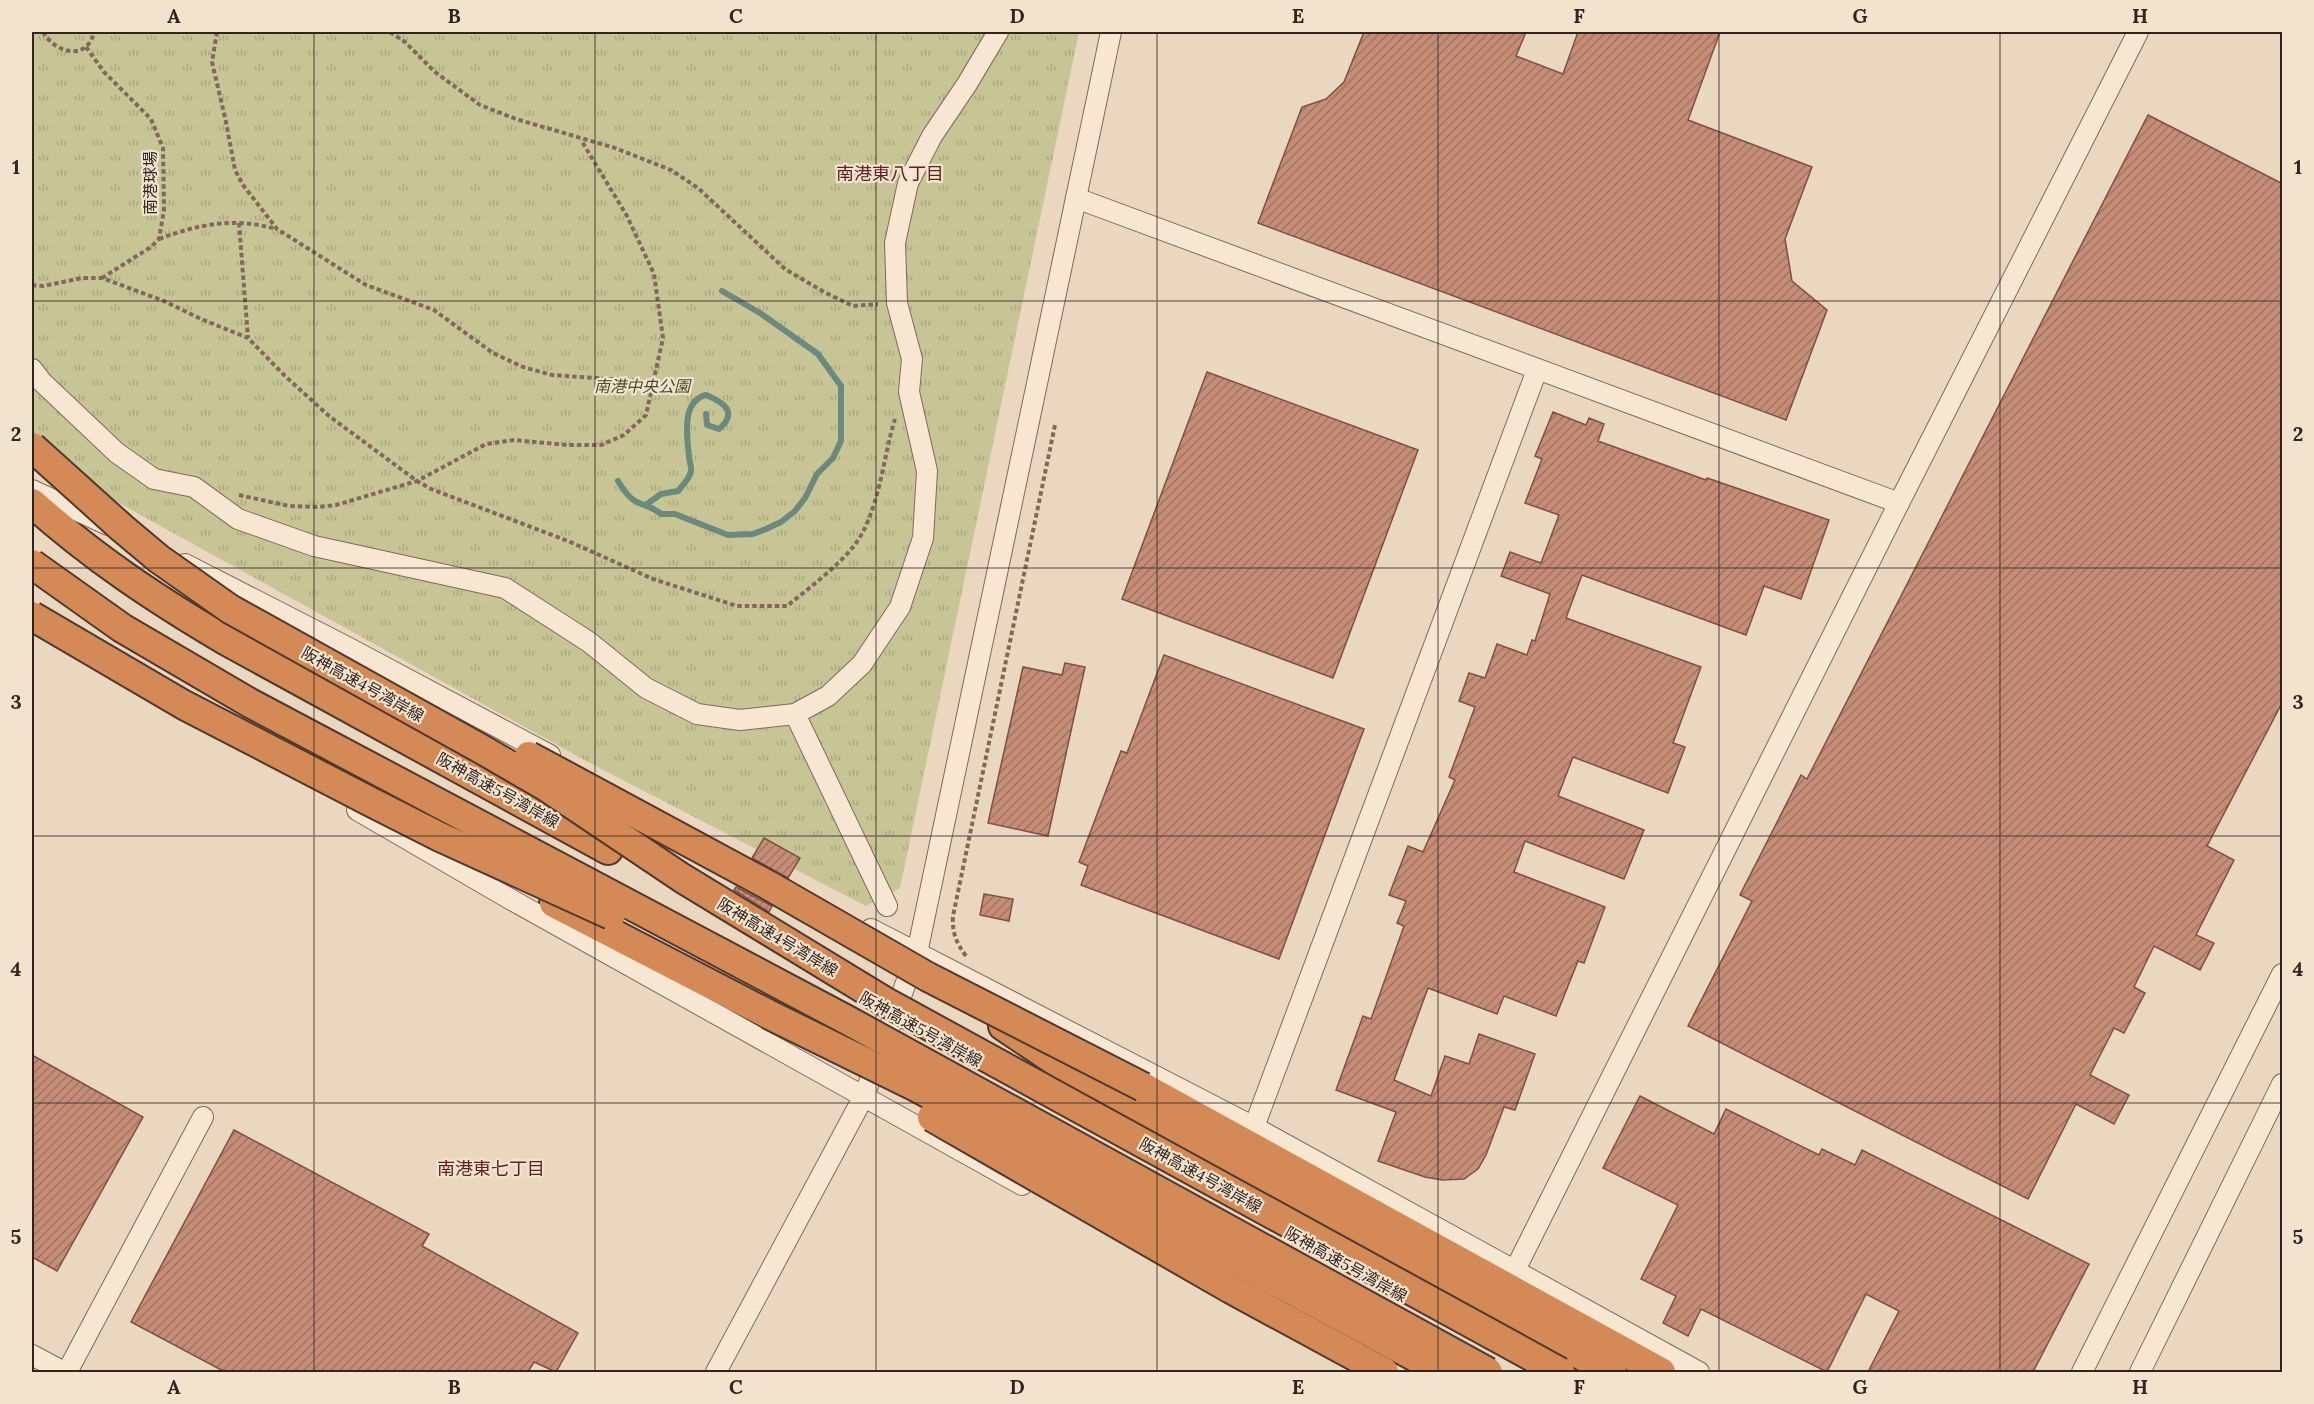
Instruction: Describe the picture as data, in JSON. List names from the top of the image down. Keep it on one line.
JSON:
{"streets":{"highway":["阪神高速4号湾岸線","阪神高速5号湾岸線"],"path":["南港球場"]},"districts":["南港東八丁目","南港東七丁目"],"parks":["南港中央公園"],"grid":{"columns":["A","B","C","D","E","F","G","H"],"rows":["1","2","3","4","5"]}}
